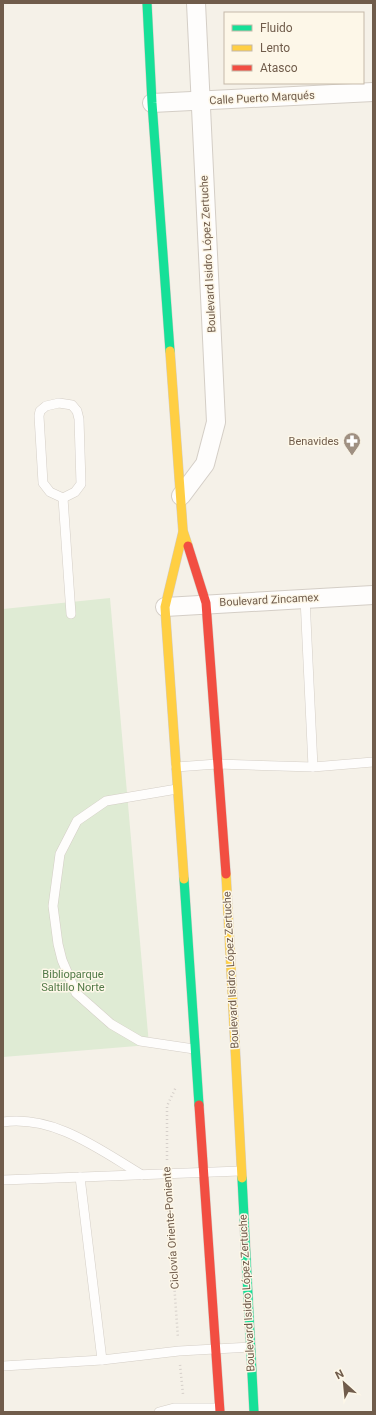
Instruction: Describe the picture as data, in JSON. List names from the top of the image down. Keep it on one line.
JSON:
{"streets":{"main road":["Boulevard Isidro López Zertuche"],"street":["Calle Puerto Marqués","Boulevard Zincamex"],"path":["Ciclovía Oriente-Poniente"]},"crossings":[["Calle Puerto Marqués","Boulevard Isidro López Zertuche"],["Boulevard Isidro López Zertuche","Boulevard Zincamex"]],"parks":["Biblioparque Saltillo Norte"],"places":{"pharmacy":["Benavides"]},"legend":["Fluido","Lento","Atasco"],"north":"top left"}
